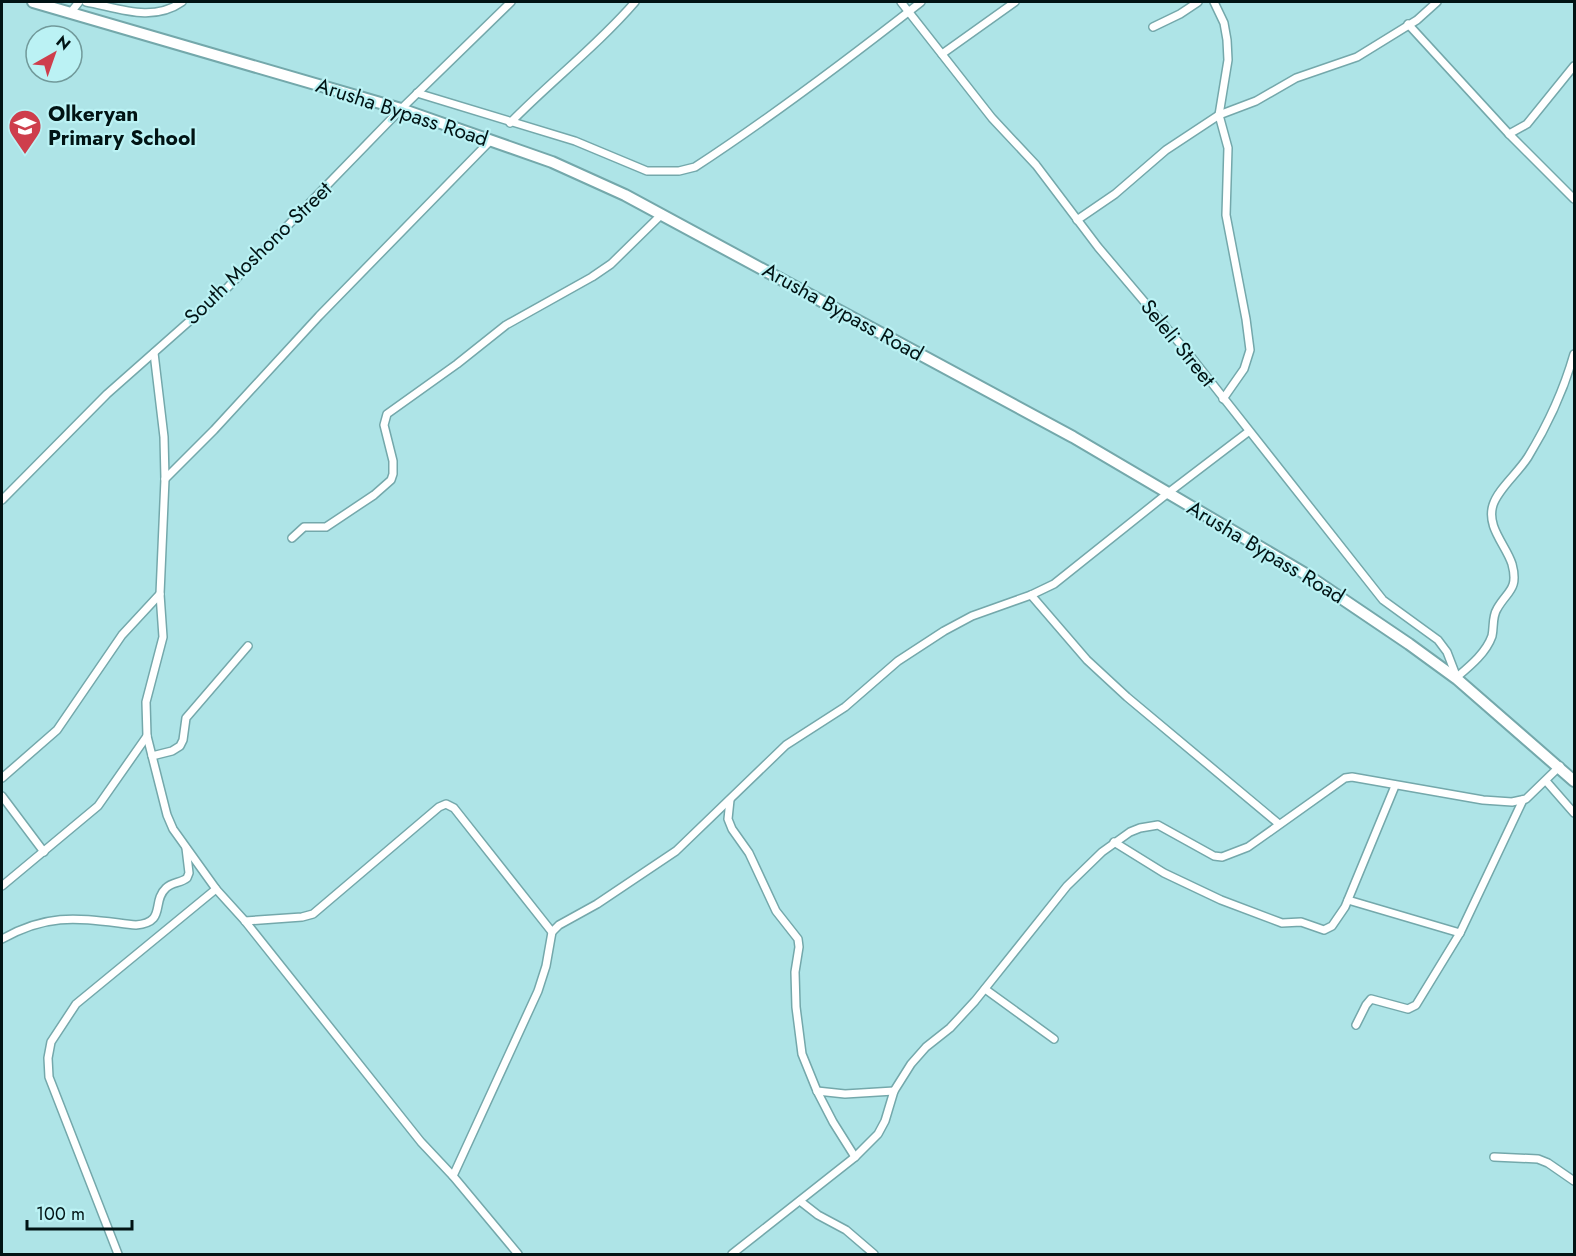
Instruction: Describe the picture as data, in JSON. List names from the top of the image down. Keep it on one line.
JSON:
{"streets":{"main road":["Arusha Bypass Road"],"street":["South Moshono Street","Seleli Street"]},"crossings":[["Arusha Bypass Road","South Moshono Street"],["Arusha Bypass Road","Seleli Street"]],"places":{"school or university":["Olkeryan Primary School"]},"scale_bar":"100 m","north":"top right"}
